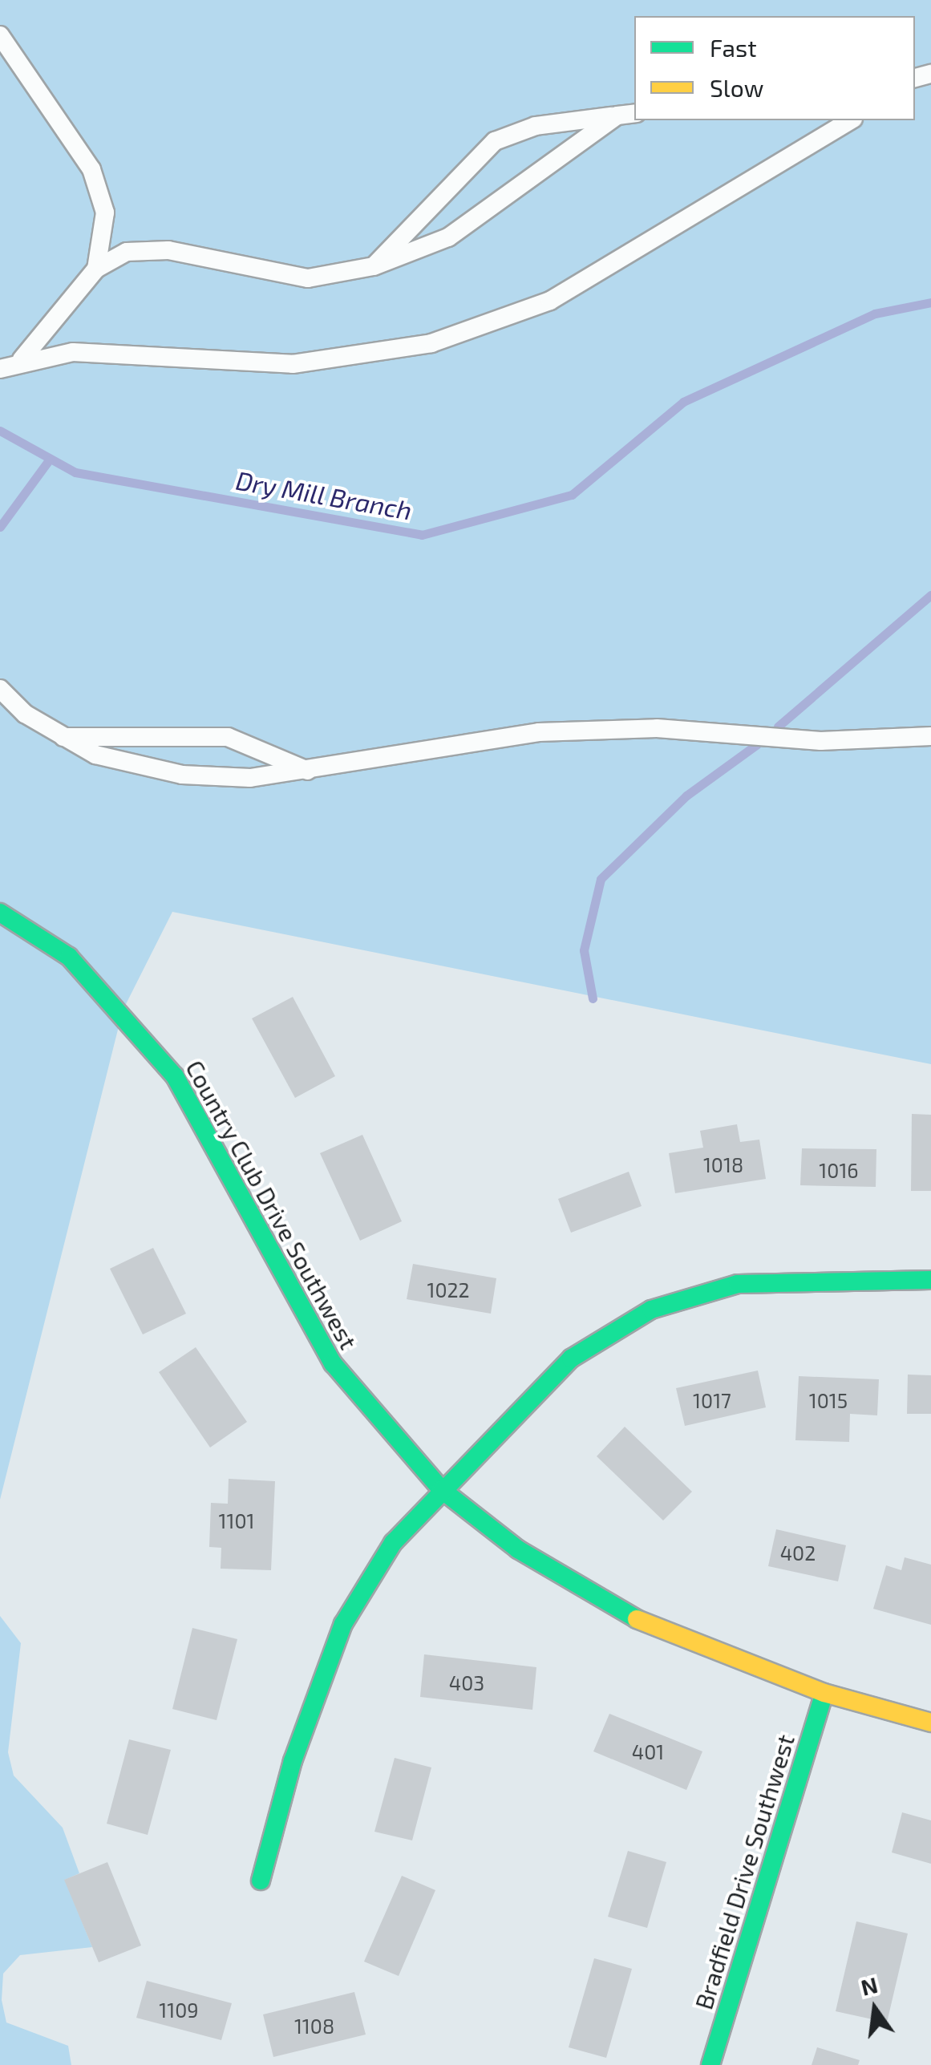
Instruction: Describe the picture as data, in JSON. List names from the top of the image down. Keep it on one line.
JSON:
{"streets":{"street":["Country Club Drive Southwest","Bradfield Drive Southwest"]},"crossings":[["Country Club Drive Southwest","Bradfield Drive Southwest"]],"water":["Dry Mill Branch"],"house_numbers":["1018","1016","1022","1017","1015","1101","402","403","401","1109","1108"],"legend":["Fast","Slow"],"north":"top"}
